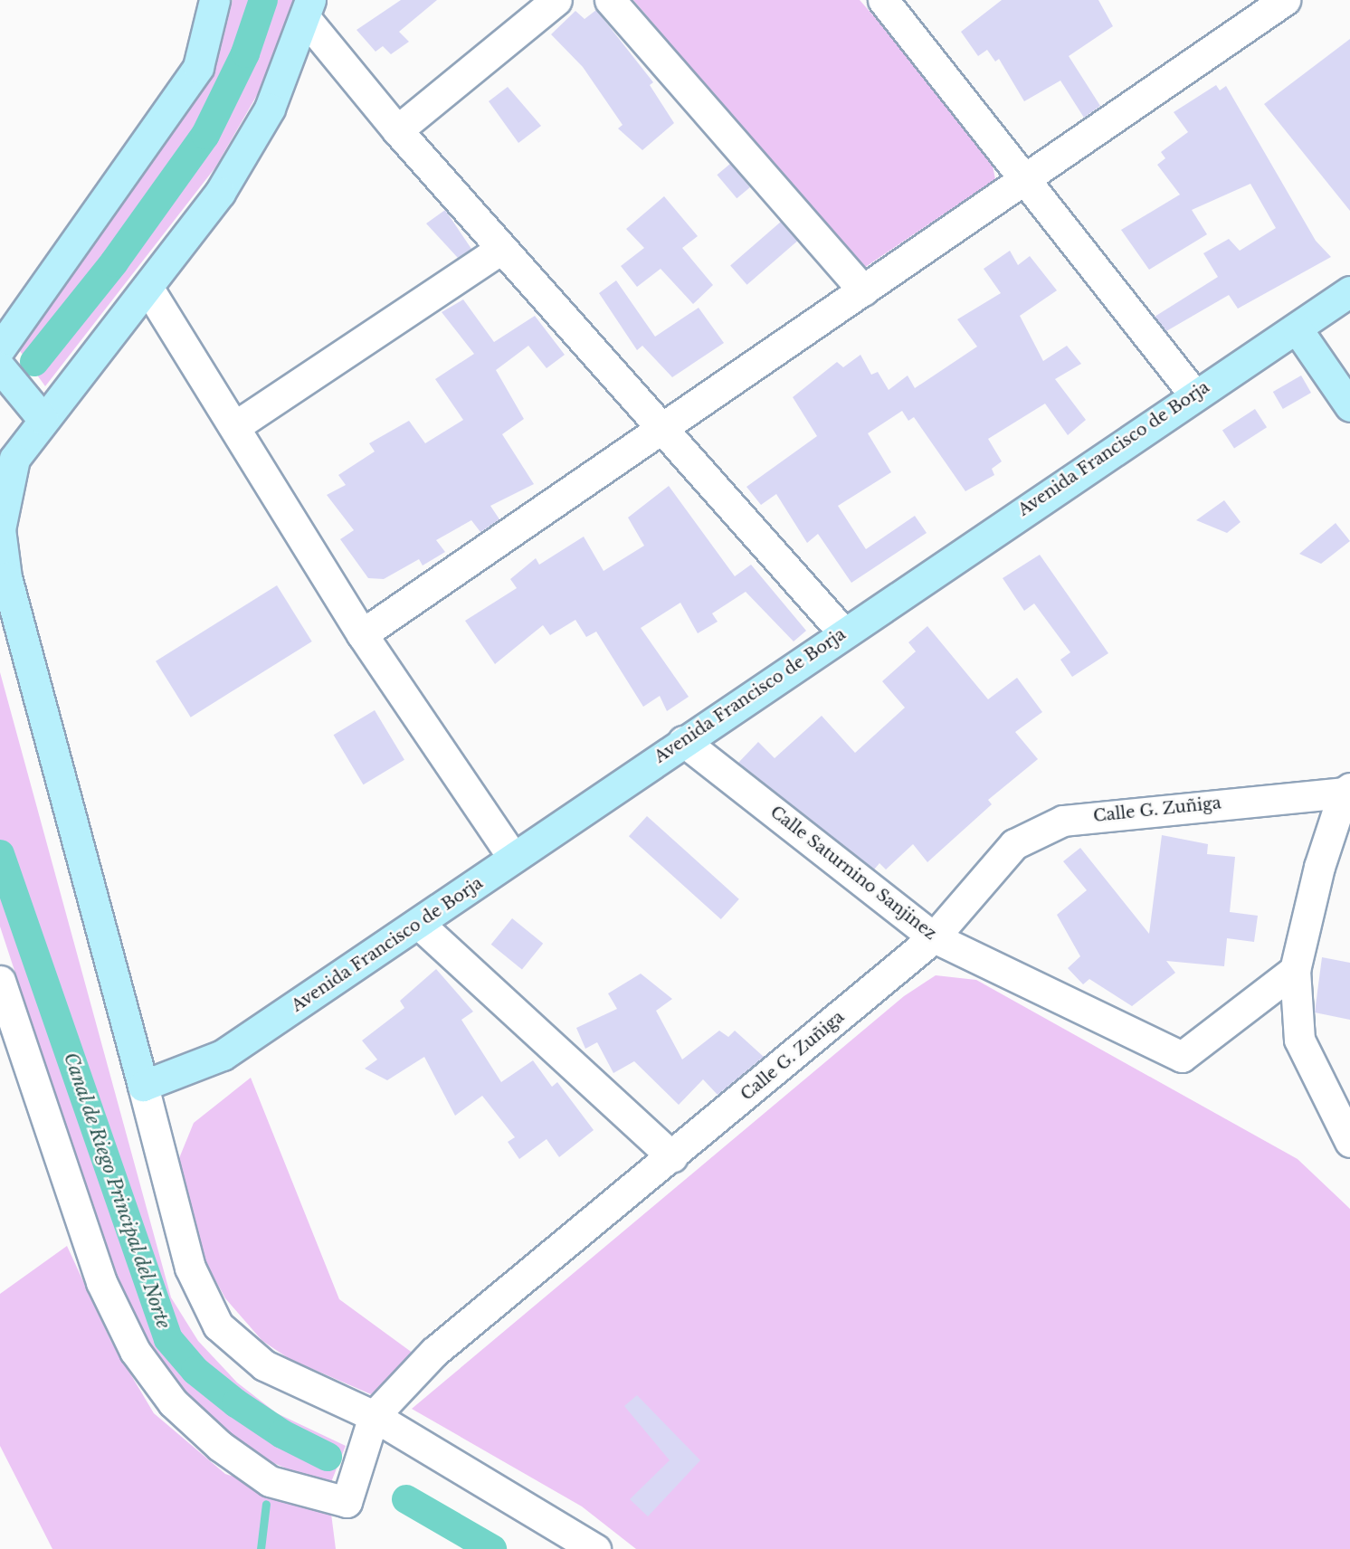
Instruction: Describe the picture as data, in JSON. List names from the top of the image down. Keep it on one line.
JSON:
{"streets":{"street":["Avenida Francisco de Borja","Calle G. Zuñiga","Calle Saturnino Sanjinez"]},"crossings":[["Avenida Francisco de Borja","Calle Saturnino Sanjinez"],["Calle G. Zuñiga","Calle Saturnino Sanjinez"]],"water":["Canal de Riego Principal del Norte"]}
